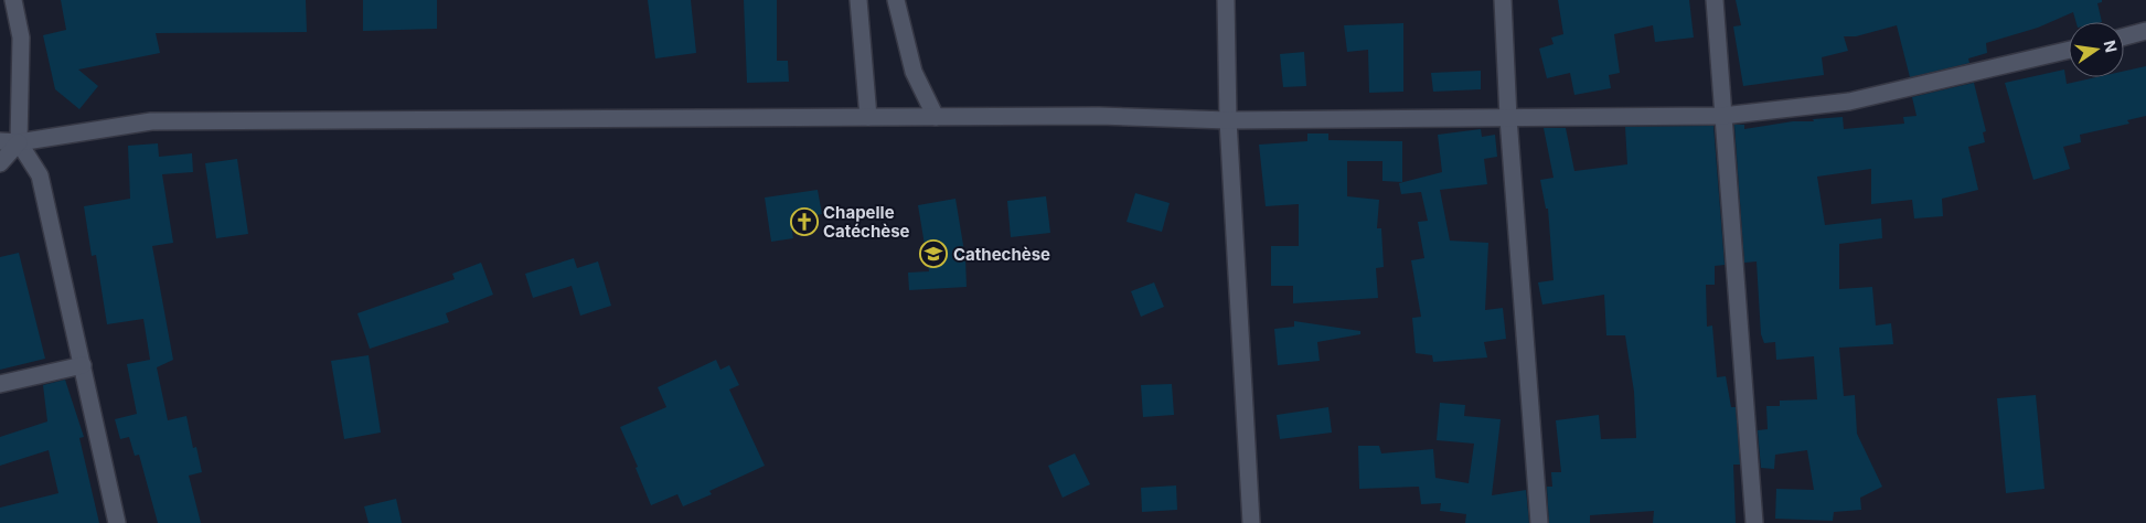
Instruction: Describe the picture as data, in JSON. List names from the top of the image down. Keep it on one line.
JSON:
{"places":{"church":["Chapelle Catéchèse"],"school or university":["Cathechèse"]},"north":"right"}
